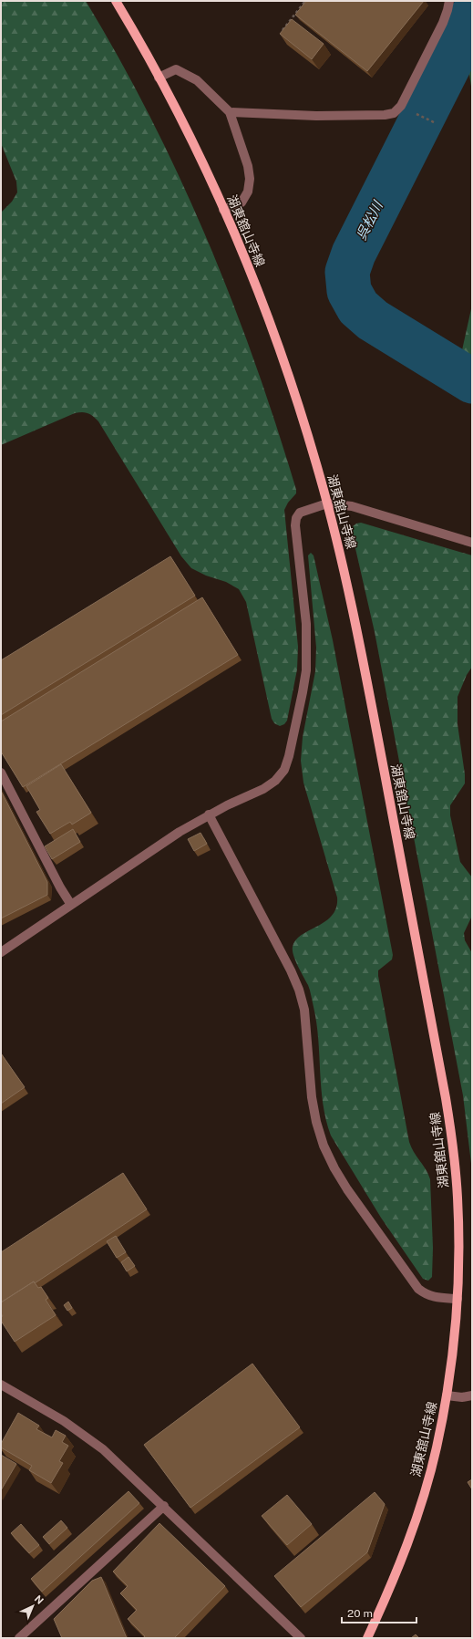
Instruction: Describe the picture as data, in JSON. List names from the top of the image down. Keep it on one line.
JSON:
{"streets":{"main road":["湖東舘山寺線"]},"water":["呉松川"],"scale_bar":"20 m","north":"top right"}
